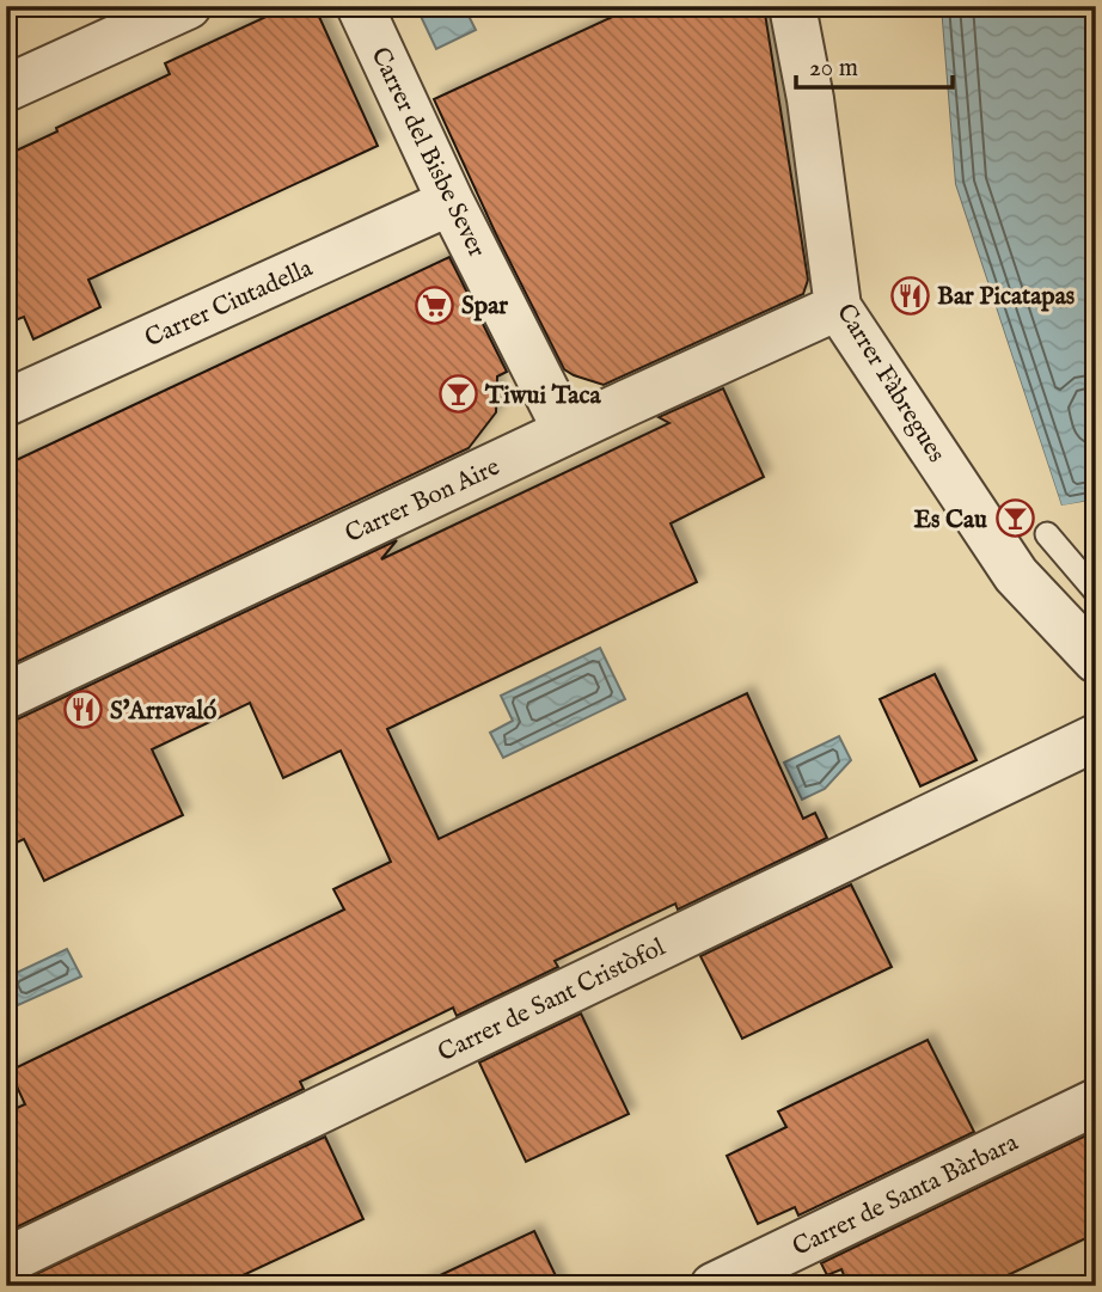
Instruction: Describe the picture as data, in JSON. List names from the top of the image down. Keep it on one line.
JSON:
{"streets":{"street":["Carrer del Bisbe Sever","Carrer Ciutadella","Carrer Fàbregues","Carrer Bon Aire","Carrer de Sant Cristòfol","Carrer de Santa Bàrbara"]},"crossings":[["Carrer del Bisbe Sever","Carrer Ciutadella"],["Carrer del Bisbe Sever","Carrer Bon Aire"],["Carrer Fàbregues","Carrer Bon Aire"]],"places":{"restaurant":["Bar Picatapas","S'Arravaló"],"supermarket":["Spar"],"bar":["Tiwui Taca","Es Cau"]},"scale_bar":"20 m"}
